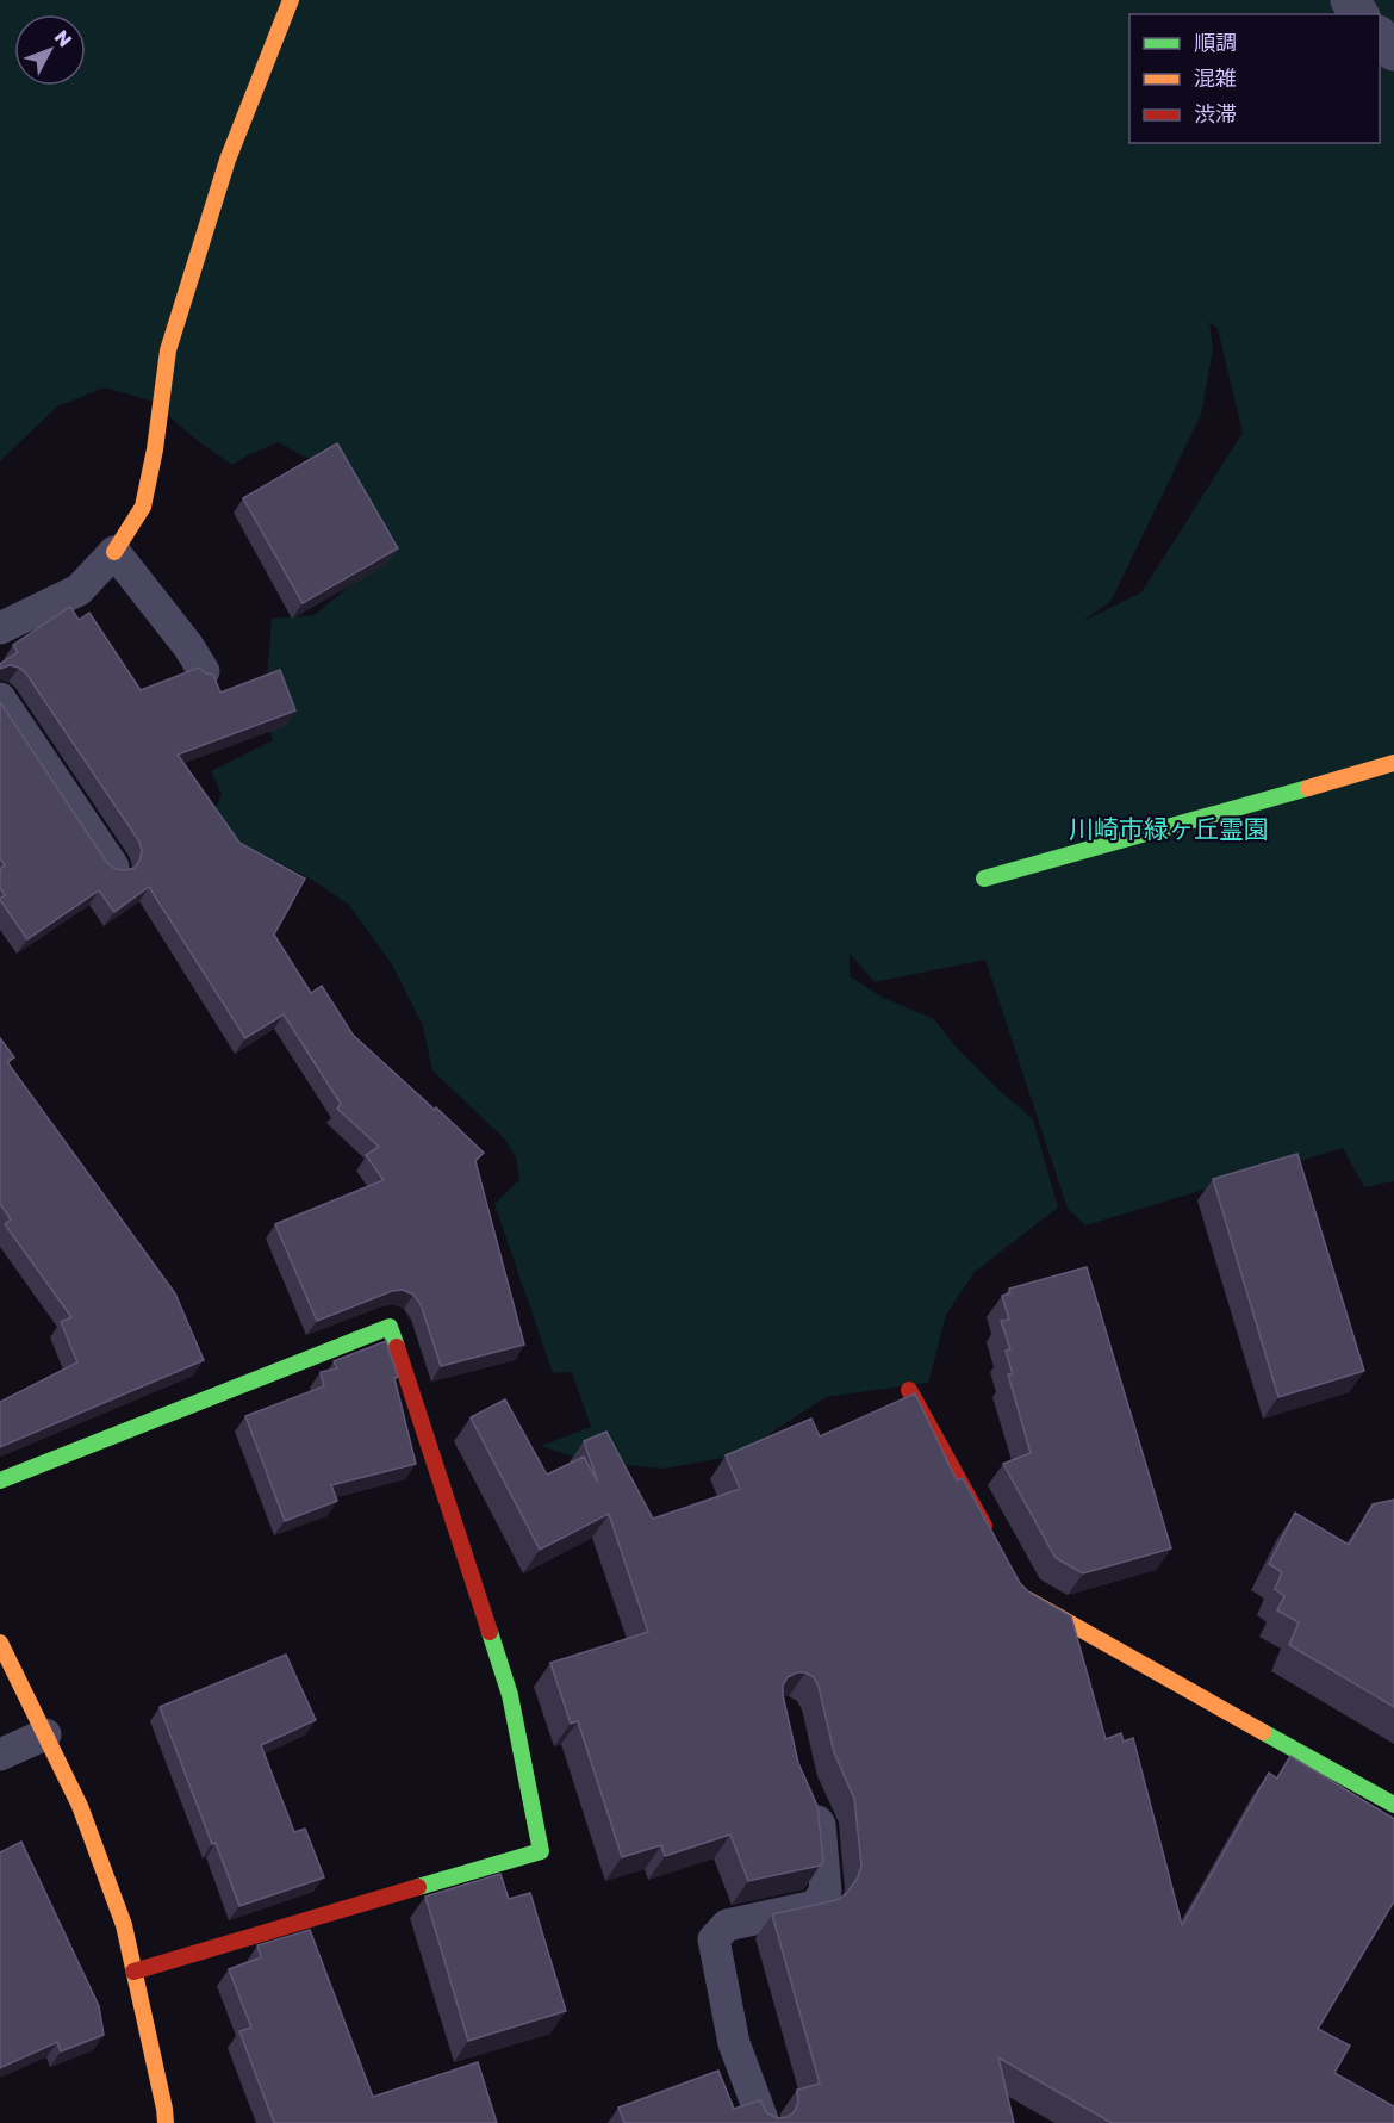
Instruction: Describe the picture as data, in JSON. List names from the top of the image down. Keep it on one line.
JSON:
{"parks":["川崎市緑ヶ丘霊園"],"legend":["順調","混雑","渋滞"],"north":"top right"}
